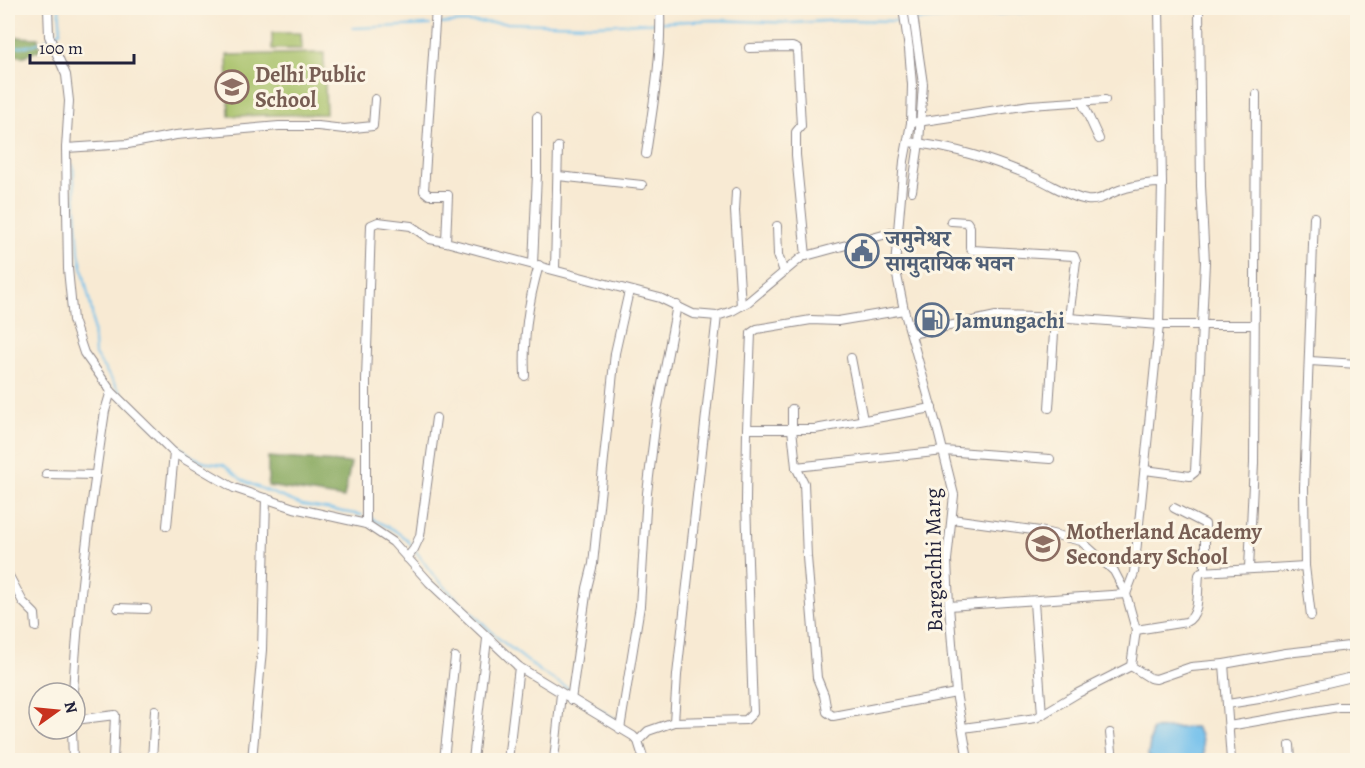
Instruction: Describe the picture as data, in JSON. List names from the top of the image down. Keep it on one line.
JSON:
{"streets":{"street":["Bargachhi Marg"]},"places":{"school or university":["Delhi Public School","Motherland Academy Secondary School"],"public building":["जमुनेश्वर सामुदायिक भवन"],"fuel station":["Jamungachi"]},"scale_bar":"100 m","north":"right"}
